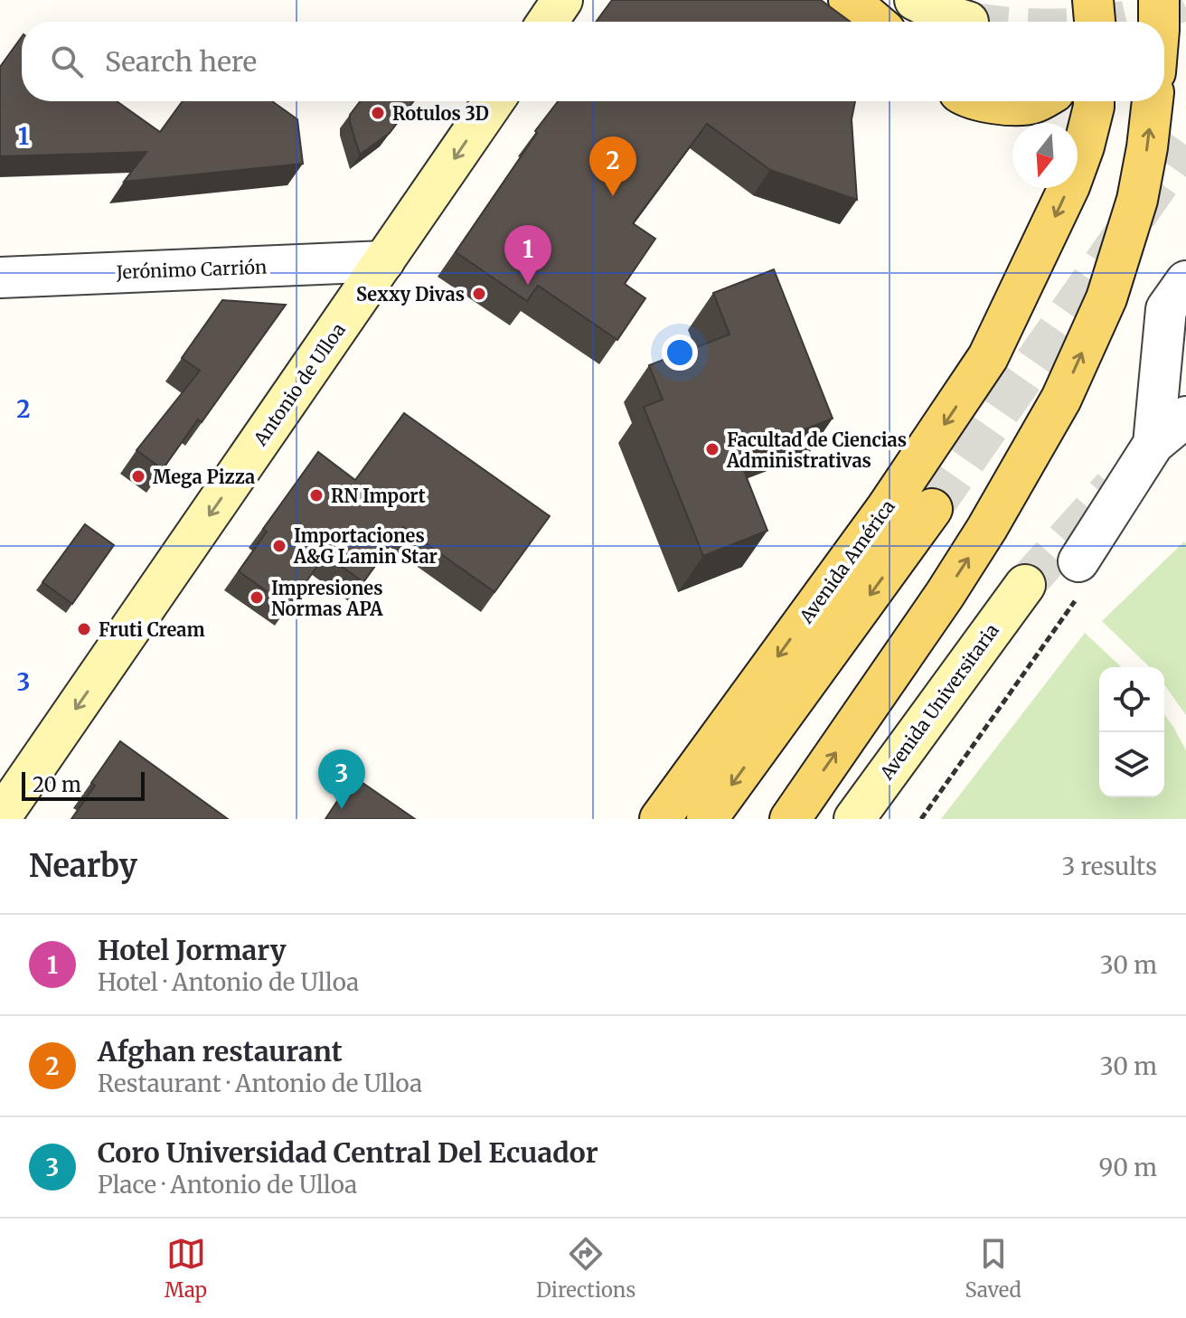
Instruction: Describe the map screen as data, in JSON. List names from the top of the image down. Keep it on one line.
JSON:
{"streets":{"main road":["Avenida América"],"street":["Jerónimo Carrión","Antonio de Ulloa","Avenida Universitaria"]},"crossings":[["Jerónimo Carrión","Antonio de Ulloa"]],"one_way":["Antonio de Ulloa"],"places":["Rotulos 3D","Sexxy Divas","Facultad de Ciencias Administrativas","Mega Pizza","RN Import","Importaciones A&G Lamin Star","Impresiones Normas APA","Fruti Cream"],"scale_bar":"20 m","north":"bottom","page":{"search":"Search here","pins":["2","1","3"],"scale":"20 m","heading":["Nearby","3 results"],"list":[{"mark":"1","name":"Hotel Jormary","note":"Hotel · Antonio de Ulloa","value":"30 m"},{"mark":"2","name":"Afghan restaurant","note":"Restaurant · Antonio de Ulloa","value":"30 m"},{"mark":"3","name":"Coro Universidad Central Del Ecuador","note":"Place · Antonio de Ulloa","value":"90 m"}],"nav":["Map","Directions","Saved"]},"grid":{"rows":["1","2","3"]}}
